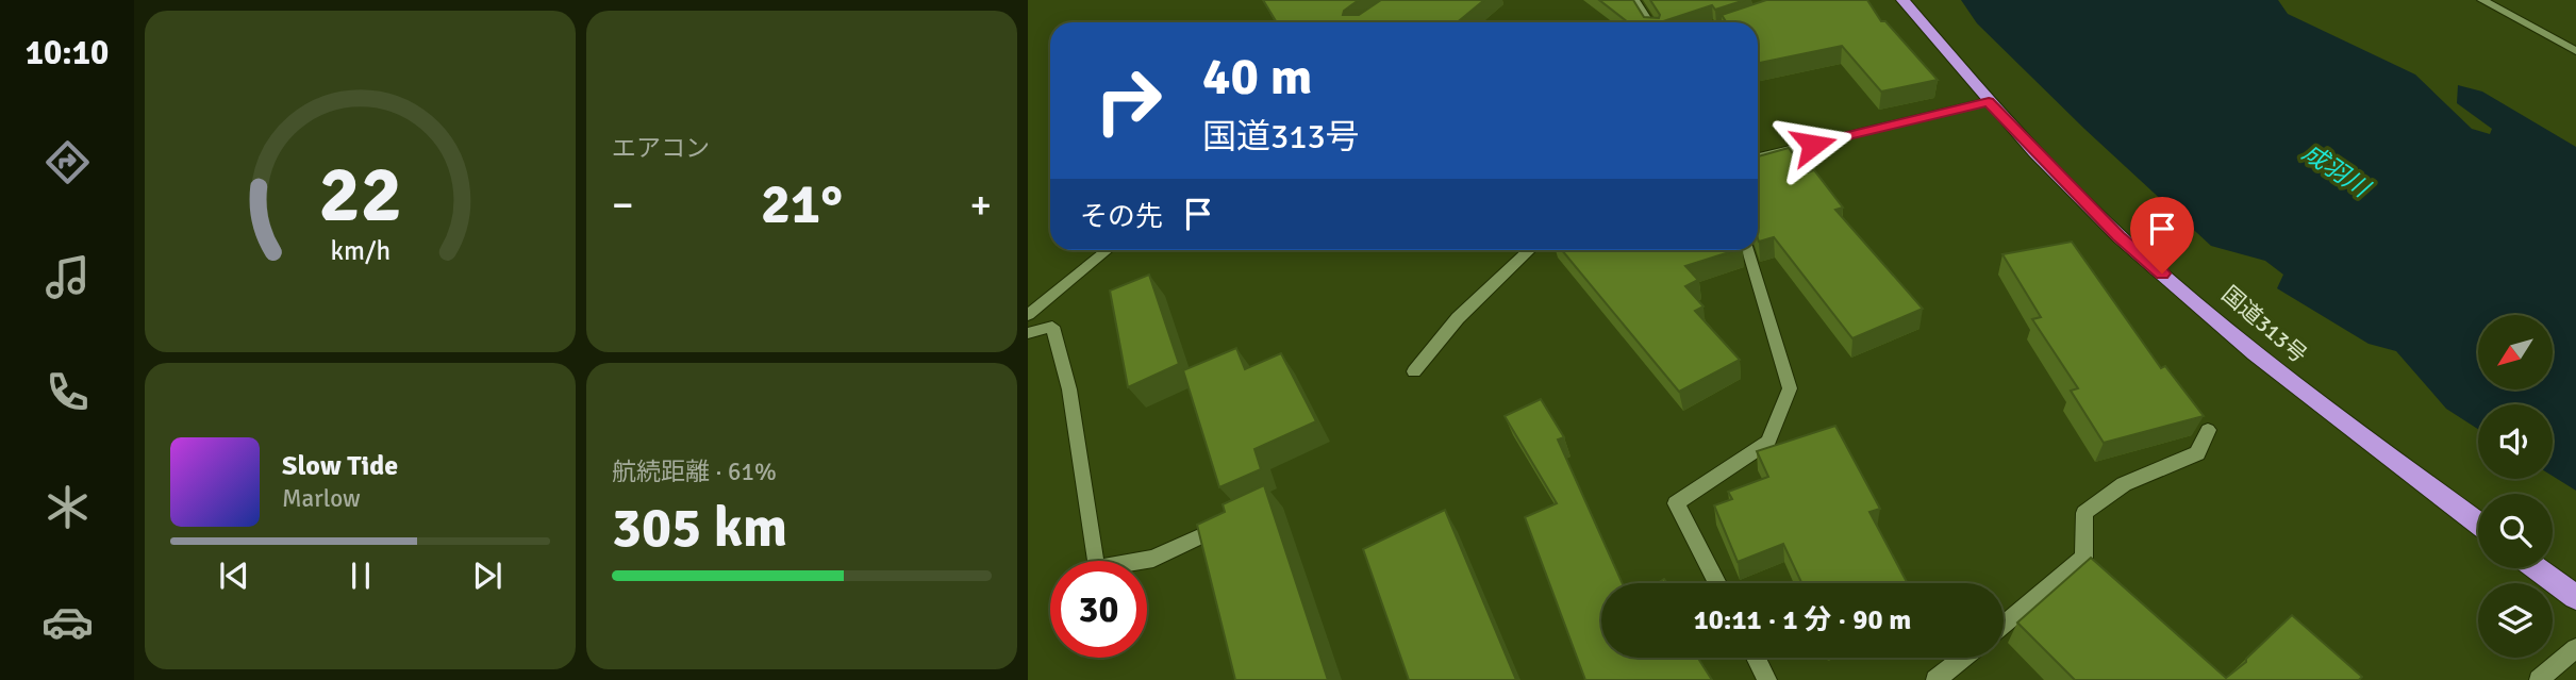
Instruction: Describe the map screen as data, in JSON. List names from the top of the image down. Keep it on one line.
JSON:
{"streets":{"highway":["国道313号"]},"water":["成羽川"],"north":"bottom left","page":{"tabs":"10:10","tile":["エアコン",["航続距離 · 61%","305 km"]],"turn":["40 m","国道313号"],"heat":["−","21°","+"],"then":"その先","song":["Slow Tide","Marlow"],"limit":"30","trip":"10:11 · 1 分 · 90 m","gauge":["22","km/h"]}}
